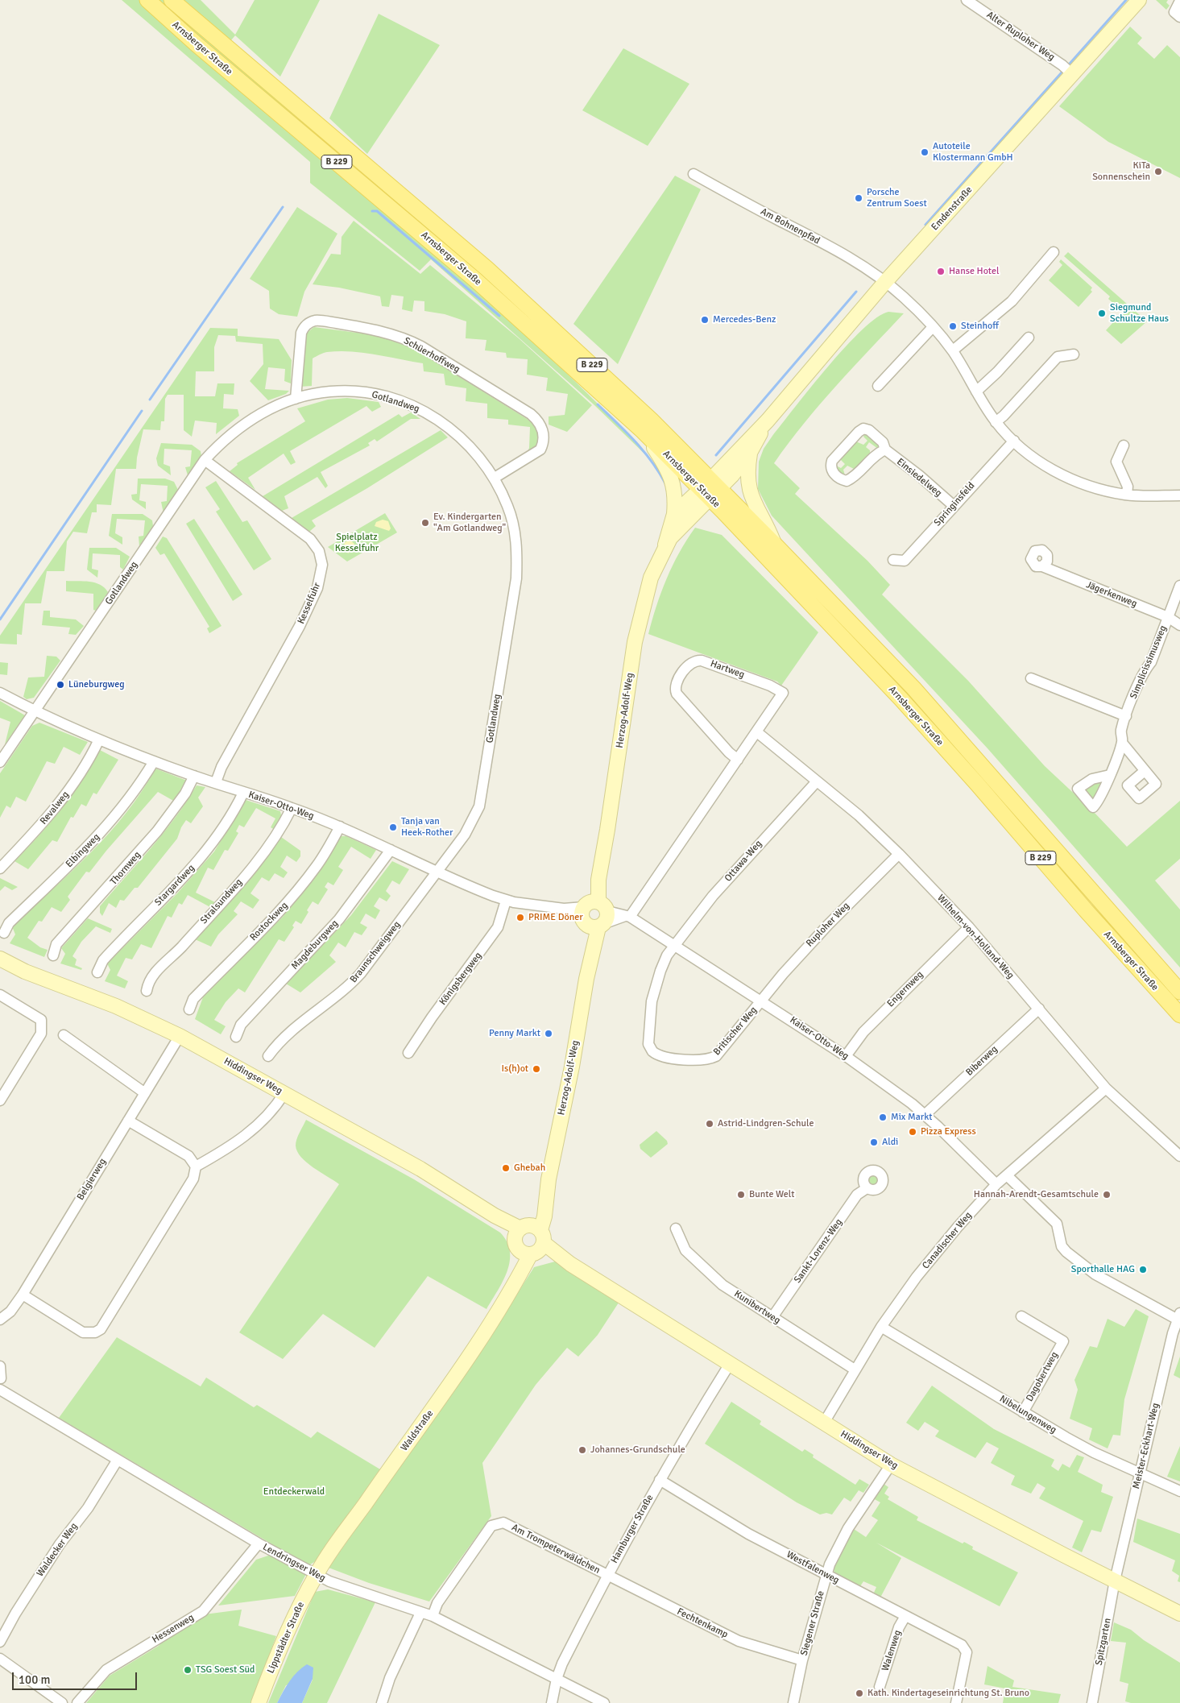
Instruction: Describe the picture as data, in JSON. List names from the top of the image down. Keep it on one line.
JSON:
{"streets":{"main road":["Arnsberger Straße","B 229","Emdenstraße","Herzog-Adolf-Weg","Hiddingser Weg","Waldstraße","Lippstädter Straße"],"street":["Alter Ruploher Weg","Am Bohnenpfad","Schüerhoffweg","Gotlandweg","Einsiedelweg","Springinsfeld","Jägerkenweg","Kesselfuhr","Simplicissimusweg","Hartweg","Kaiser-Otto-Weg","Revalweg","Elbingweg","Ottawa-Weg","Thornweg","Stargardweg","Stralsundweg","Rostockweg","Ruploher Weg","Wilhelm-von-Holland-Weg","Magdeburgweg","Braunschweigweg","Königsbergweg","Engernweg","Britischer Weg","Biberweg","Belgierweg","Canadischer Weg","Sankt-Lorenz-Weg","Kunibertweg","Dagobertweg","Nibelungenweg","Meister-Eckhart-Weg","Hamburger Straße","Am Trompeterwäldchen","Waldecker Weg","Lendringser Weg","Westfalenweg","Fechtenkamp","Siegener Straße","Hessenweg","Spitzgarten","Walenweg"]},"crossings":[["Alter Ruploher Weg","Emdenstraße"],["Arnsberger Straße","Emdenstraße"],["Arnsberger Straße","Herzog-Adolf-Weg"],["Emdenstraße","Am Bohnenpfad"],["Emdenstraße","Herzog-Adolf-Weg"],["Am Bohnenpfad","Springinsfeld"],["Schüerhoffweg","Gotlandweg"],["Gotlandweg","Kesselfuhr"],["Gotlandweg","Kaiser-Otto-Weg"],["Gotlandweg","Braunschweigweg"],["Einsiedelweg","Springinsfeld"],["Jägerkenweg","Simplicissimusweg"],["Kesselfuhr","Kaiser-Otto-Weg"],["Hartweg","Kaiser-Otto-Weg"],["Hartweg","Wilhelm-von-Holland-Weg"],["Herzog-Adolf-Weg","Kaiser-Otto-Weg"],["Herzog-Adolf-Weg","Hiddingser Weg"],["Herzog-Adolf-Weg","Waldstraße"],["Kaiser-Otto-Weg","Revalweg"],["Kaiser-Otto-Weg","Elbingweg"],["Kaiser-Otto-Weg","Ottawa-Weg"],["Kaiser-Otto-Weg","Thornweg"],["Kaiser-Otto-Weg","Stargardweg"],["Kaiser-Otto-Weg","Stralsundweg"],["Kaiser-Otto-Weg","Rostockweg"],["Kaiser-Otto-Weg","Ruploher Weg"],["Kaiser-Otto-Weg","Magdeburgweg"],["Kaiser-Otto-Weg","Braunschweigweg"],["Kaiser-Otto-Weg","Königsbergweg"],["Kaiser-Otto-Weg","Engernweg"],["Kaiser-Otto-Weg","Britischer Weg"],["Kaiser-Otto-Weg","Biberweg"],["Kaiser-Otto-Weg","Canadischer Weg"],["Ottawa-Weg","Wilhelm-von-Holland-Weg"],["Ottawa-Weg","Britischer Weg"],["Ruploher Weg","Wilhelm-von-Holland-Weg"],["Ruploher Weg","Britischer Weg"],["Wilhelm-von-Holland-Weg","Engernweg"],["Wilhelm-von-Holland-Weg","Biberweg"],["Wilhelm-von-Holland-Weg","Canadischer Weg"],["Hiddingser Weg","Belgierweg"],["Hiddingser Weg","Canadischer Weg"],["Hiddingser Weg","Waldstraße"],["Hiddingser Weg","Meister-Eckhart-Weg"],["Hiddingser Weg","Hamburger Straße"],["Hiddingser Weg","Siegener Straße"],["Hiddingser Weg","Spitzgarten"],["Canadischer Weg","Kunibertweg"],["Canadischer Weg","Nibelungenweg"],["Sankt-Lorenz-Weg","Kunibertweg"],["Dagobertweg","Nibelungenweg"],["Nibelungenweg","Meister-Eckhart-Weg"],["Waldstraße","Lendringser Weg"],["Waldstraße","Lippstädter Straße"],["Meister-Eckhart-Weg","Spitzgarten"],["Hamburger Straße","Am Trompeterwäldchen"],["Hamburger Straße","Lendringser Weg"],["Hamburger Straße","Westfalenweg"],["Hamburger Straße","Fechtenkamp"],["Am Trompeterwäldchen","Lendringser Weg"],["Am Trompeterwäldchen","Fechtenkamp"],["Waldecker Weg","Lendringser Weg"],["Lendringser Weg","Hessenweg"],["Lendringser Weg","Lippstädter Straße"],["Westfalenweg","Siegener Straße"],["Westfalenweg","Walenweg"],["Fechtenkamp","Siegener Straße"]],"parks":["Spielplatz Kesselfuhr","Entdeckerwald"],"places":["Autoteile Klostermann GmbH","KiTa Sonnenschein","Porsche Zentrum Soest","Hanse Hotel","Siegmund Schultze Haus","Mercedes-Benz","Steinhoff","Ev. Kindergarten \"Am Gotlandweg\"","Lüneburgweg","Tanja van Heek-Rother","PRIME Döner","Penny Markt","Is(h)ot","Mix Markt","Astrid-Lindgren-Schule","Pizza Express","Aldi","Ghebah","Bunte Welt","Hannah-Arendt-Gesamtschule","Sporthalle HAG","Johannes-Grundschule","TSG Soest Süd","Kath. Kindertageseinrichtung St. Bruno"],"scale_bar":"100 m"}
